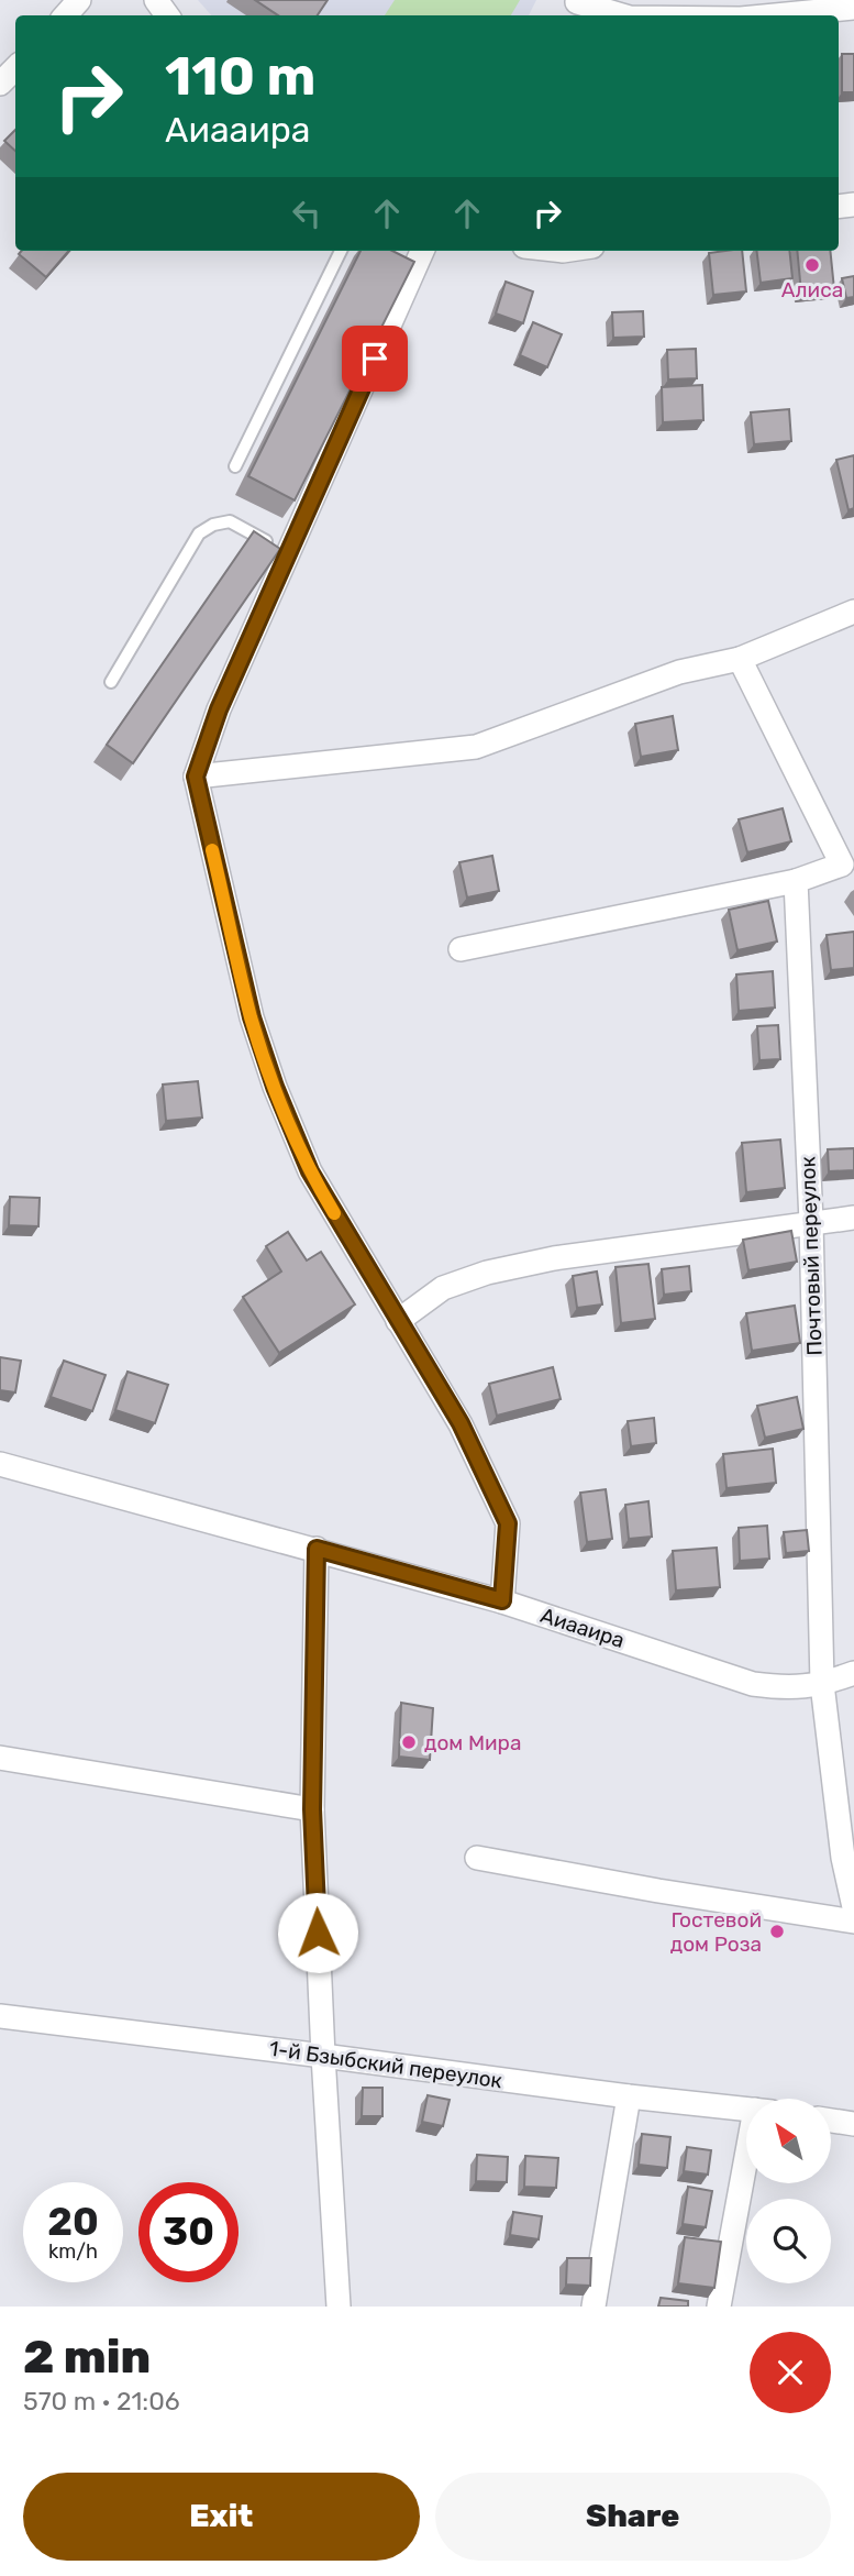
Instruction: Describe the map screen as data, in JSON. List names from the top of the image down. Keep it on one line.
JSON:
{"streets":{"street":["Почтовый переулок","Аиааира","1-й Бзыбский переулок"]},"crossings":[["Почтовый переулок","Аиааира"]],"places":["Алиса","дом Мира","Гостевой дом Роза"],"north":"top left","page":{"turn":["110 m","Аиааира"],"speed":"20 km/h","limit":"30","heading":["2 min","570 m · 21:06"],"buttons":["Exit","Share"]}}
